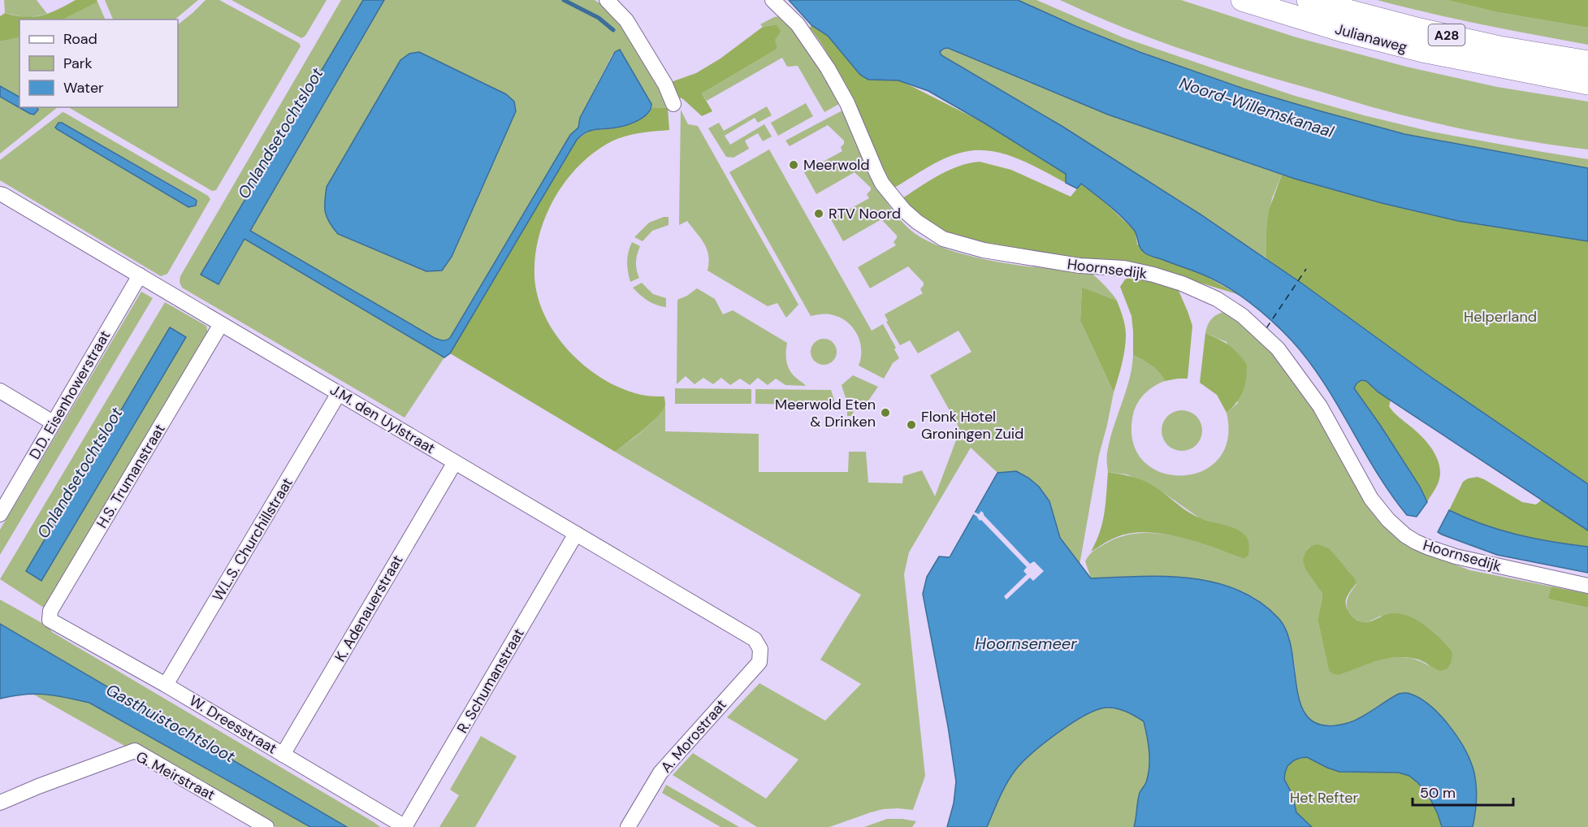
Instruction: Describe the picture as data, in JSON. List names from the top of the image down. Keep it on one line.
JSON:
{"streets":{"highway":["A28","Julianaweg"],"street":["Hoornsedijk","D.D. Eisenhowerstraat","J.M. den Uylstraat","H.S. Trumanstraat","W.L.S. Churchillstraat","K. Adenauerstraat","R. Schumanstraat","W. Dreesstraat","A. Morostraat","G. Meirstraat"]},"crossings":[["D.D. Eisenhowerstraat","J.M. den Uylstraat"],["J.M. den Uylstraat","H.S. Trumanstraat"],["J.M. den Uylstraat","W.L.S. Churchillstraat"],["J.M. den Uylstraat","K. Adenauerstraat"],["J.M. den Uylstraat","R. Schumanstraat"],["J.M. den Uylstraat","A. Morostraat"],["H.S. Trumanstraat","W. Dreesstraat"],["W.L.S. Churchillstraat","W. Dreesstraat"],["K. Adenauerstraat","W. Dreesstraat"],["R. Schumanstraat","W. Dreesstraat"]],"water":["Noord-Willemskanaal","Onlandsetochtsloot","Hoornsemeer","Gasthuistochtsloot"],"parks":["Helperland","Het Refter"],"places":["Meerwold","RTV Noord","Meerwold Eten & Drinken","Flonk Hotel Groningen Zuid"],"legend":["Road","Park","Water"],"scale_bar":"50 m"}
